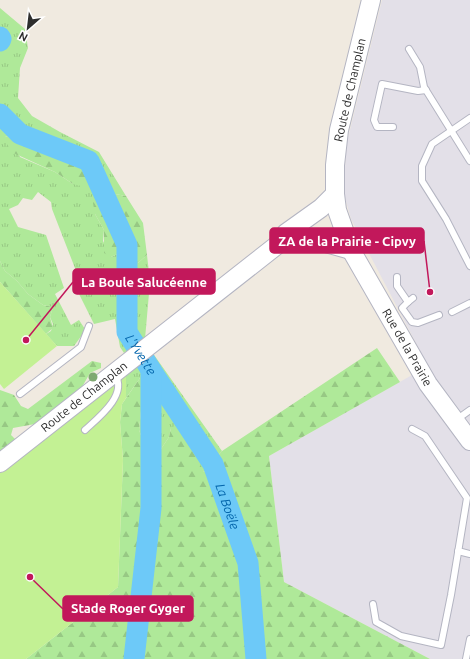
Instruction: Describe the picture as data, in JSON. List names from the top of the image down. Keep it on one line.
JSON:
{"streets":{"street":["Route de Champlan","Rue de la Prairie"]},"crossings":[["Route de Champlan","Rue de la Prairie"]],"water":["L'Yvette","La Boële"],"places":["ZA de la Prairie - Cipvy","La Boule Salucéenne","Stade Roger Gyger"],"north":"bottom left"}
